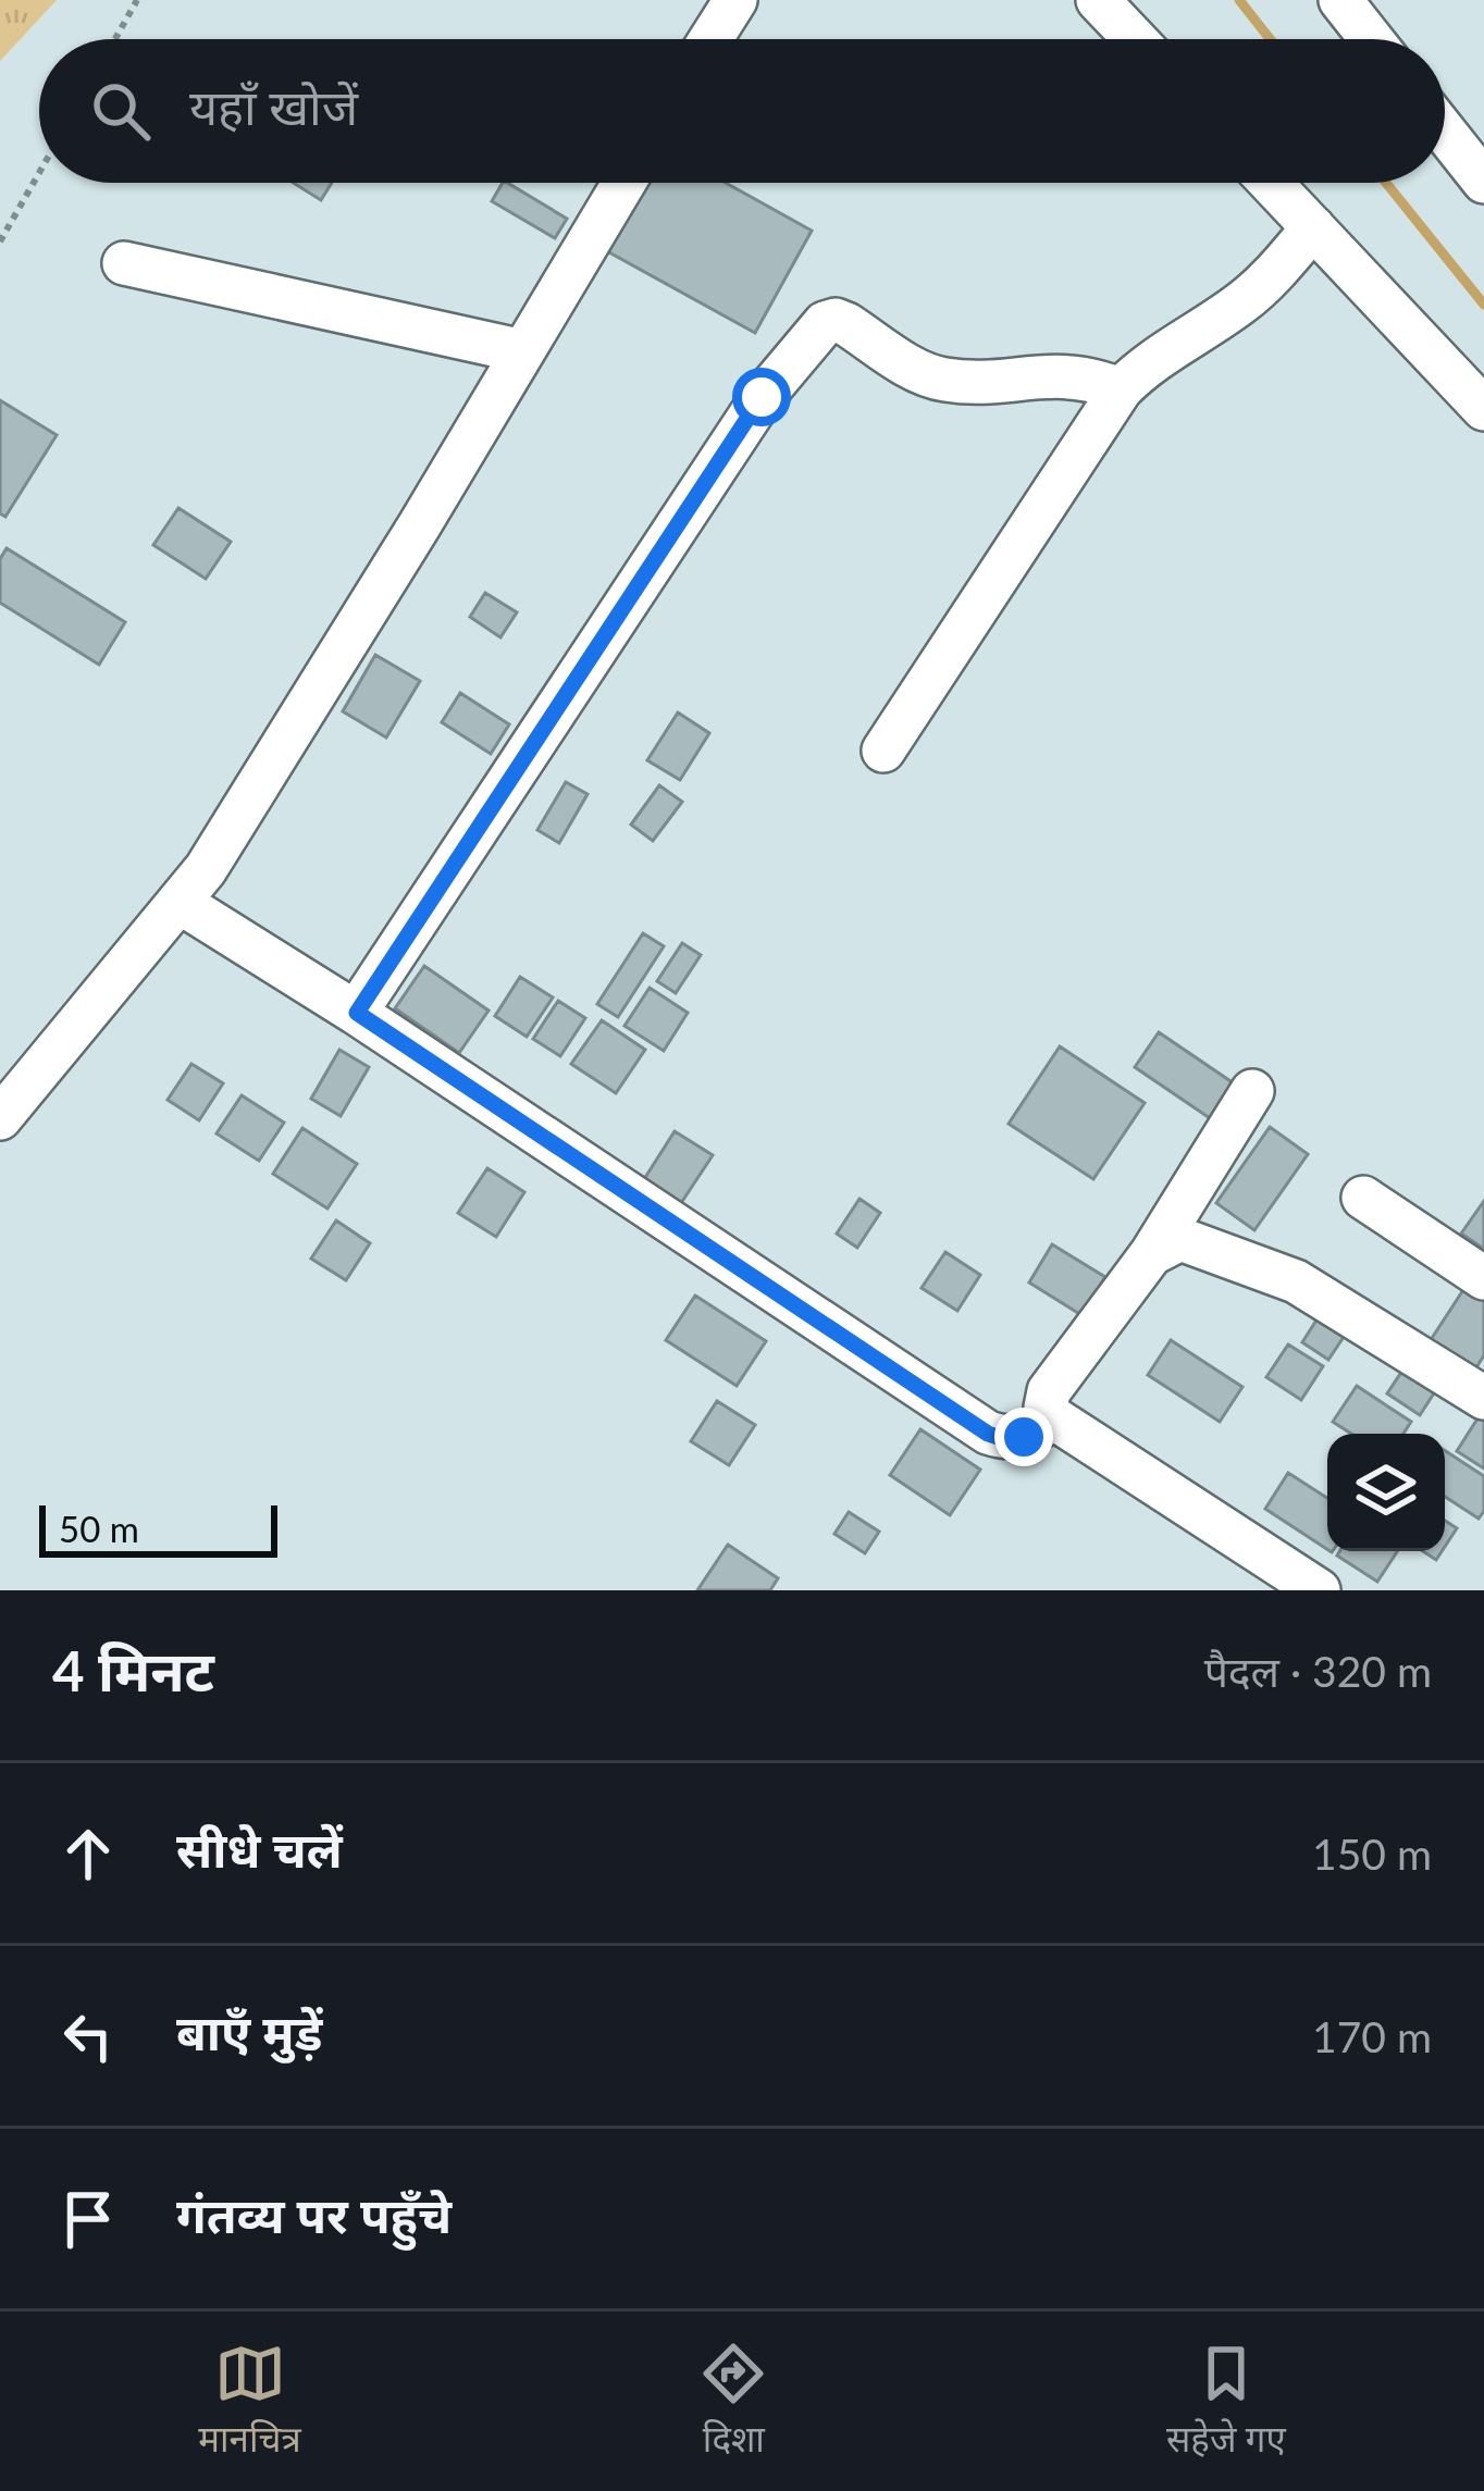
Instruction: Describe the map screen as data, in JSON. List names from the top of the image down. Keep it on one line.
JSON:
{"scale_bar":"50 m","page":{"search":"यहाँ खोजें","scale":"50 m","heading":["4 मिनट","पैदल · 320 m"],"list":[["सीधे चलें","150 m"],["बाएँ मुड़ें","170 m"],"गंतव्य पर पहुँचे"],"nav":["मानचित्र","दिशा","सहेजे गए"]}}
